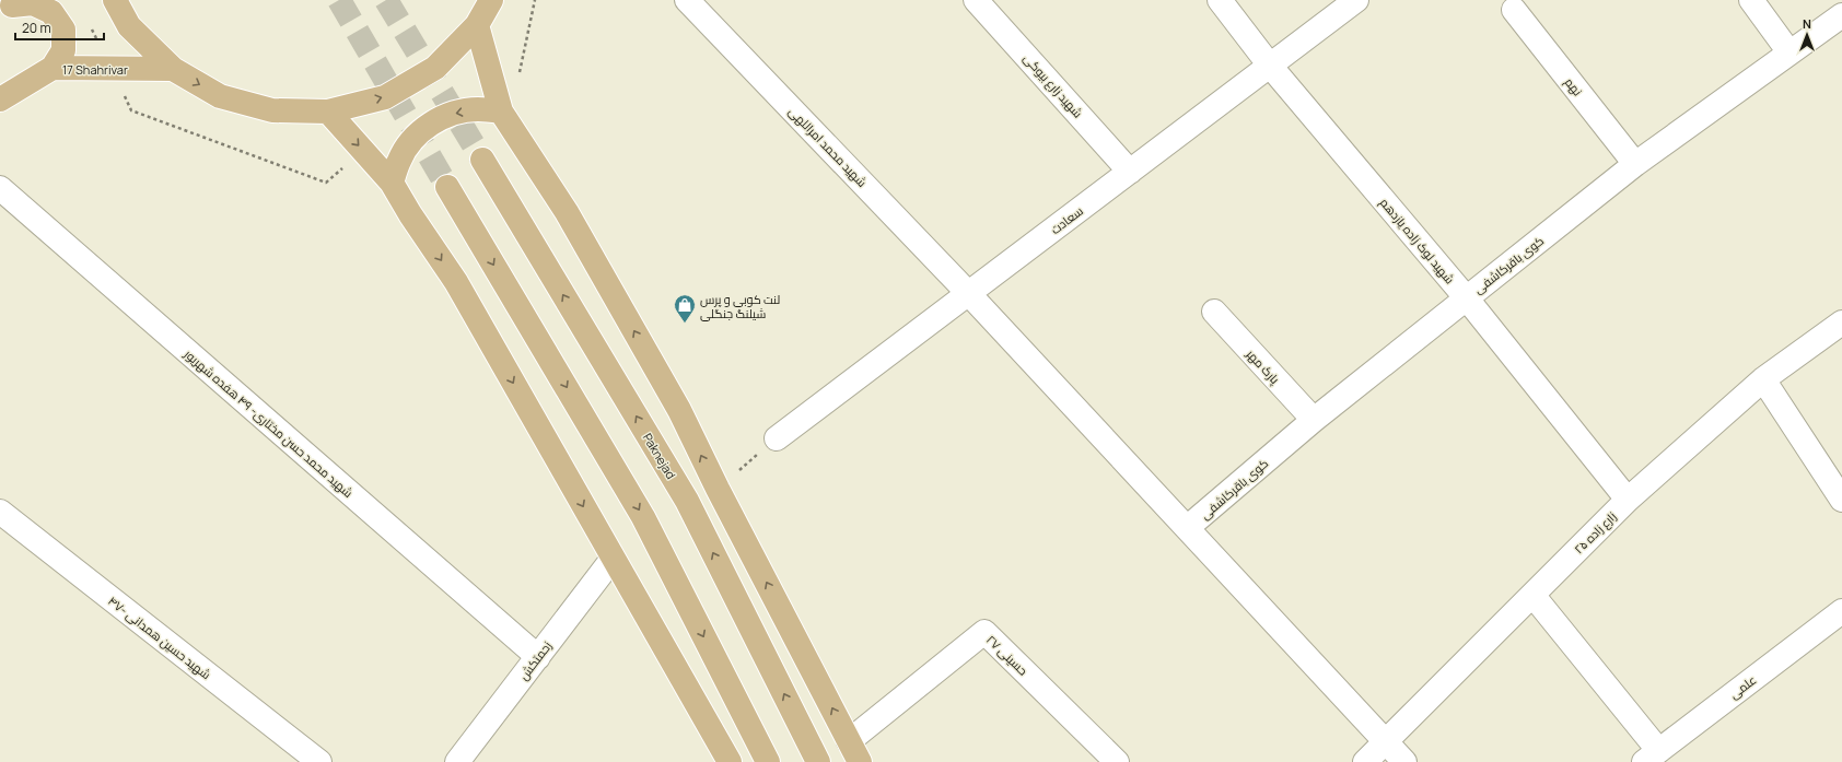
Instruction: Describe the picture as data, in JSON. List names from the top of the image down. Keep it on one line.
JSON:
{"streets":{"main road":["17 Shahrivar","Paknejad"],"street":["شهید زارع بیوکی","نهم","شهید محمد امراللهی","سعادت","شهید لوک زاده یازدهم","کوی باقرکاشفی","پارک مهر","شهید محمد حسن مختاری- ۴۹ هفده شهریور","زارع زاده ۲۵","شهید حسین همدانی -۴۷","حسینی ۲۷","زحمتکش","علمی"]},"crossings":[["شهید زارع بیوکی","سعادت"],["نهم","کوی باقرکاشفی"],["شهید محمد امراللهی","سعادت"],["شهید محمد امراللهی","کوی باقرکاشفی"],["شهید محمد امراللهی","زارع زاده ۲۵"],["سعادت","شهید لوک زاده یازدهم"],["شهید لوک زاده یازدهم","کوی باقرکاشفی"],["شهید لوک زاده یازدهم","زارع زاده ۲۵"],["کوی باقرکاشفی","پارک مهر"],["شهید محمد حسن مختاری- ۴۹ هفده شهریور","زحمتکش"]],"places":{"shop":["لنت کوبی و پرس شیلنگ‌ جنگلی"]},"scale_bar":"20 m","north":"top"}
